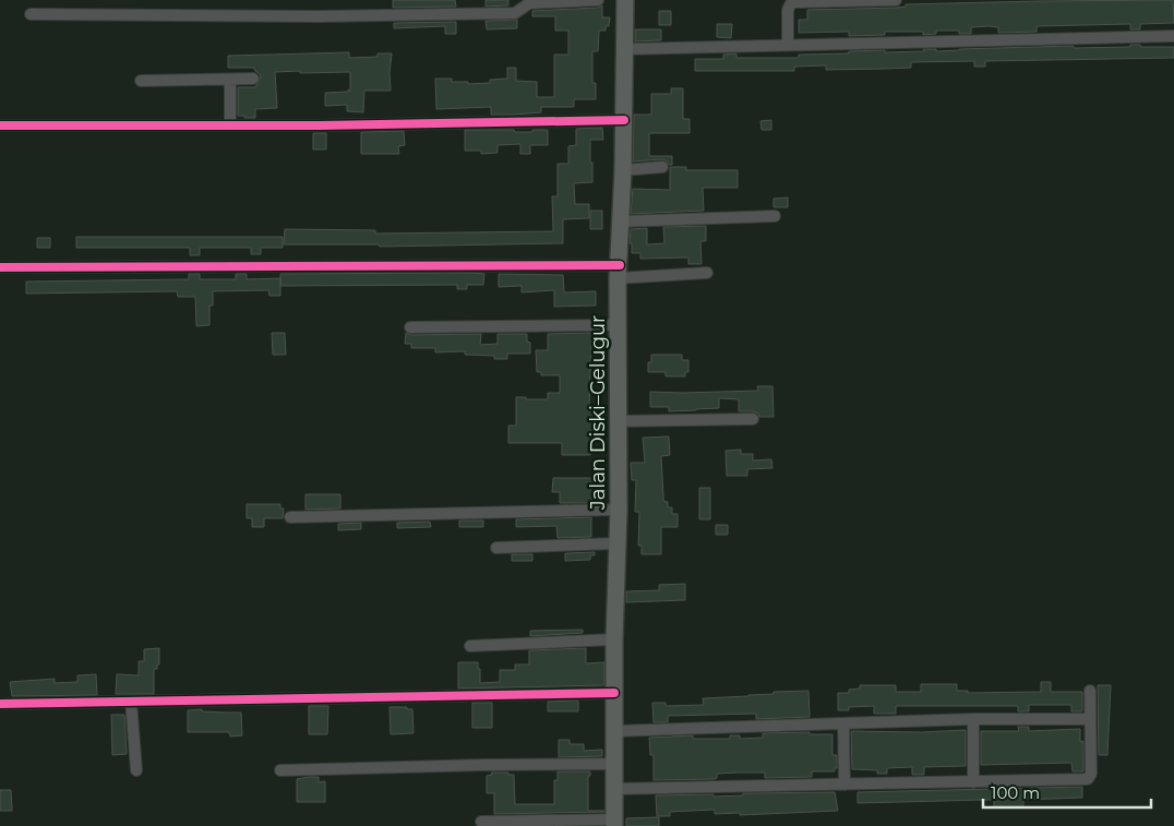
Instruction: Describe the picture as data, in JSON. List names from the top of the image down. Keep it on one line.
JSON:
{"streets":{"main road":["Jalan Diski–Gelugur"]},"scale_bar":"100 m"}
